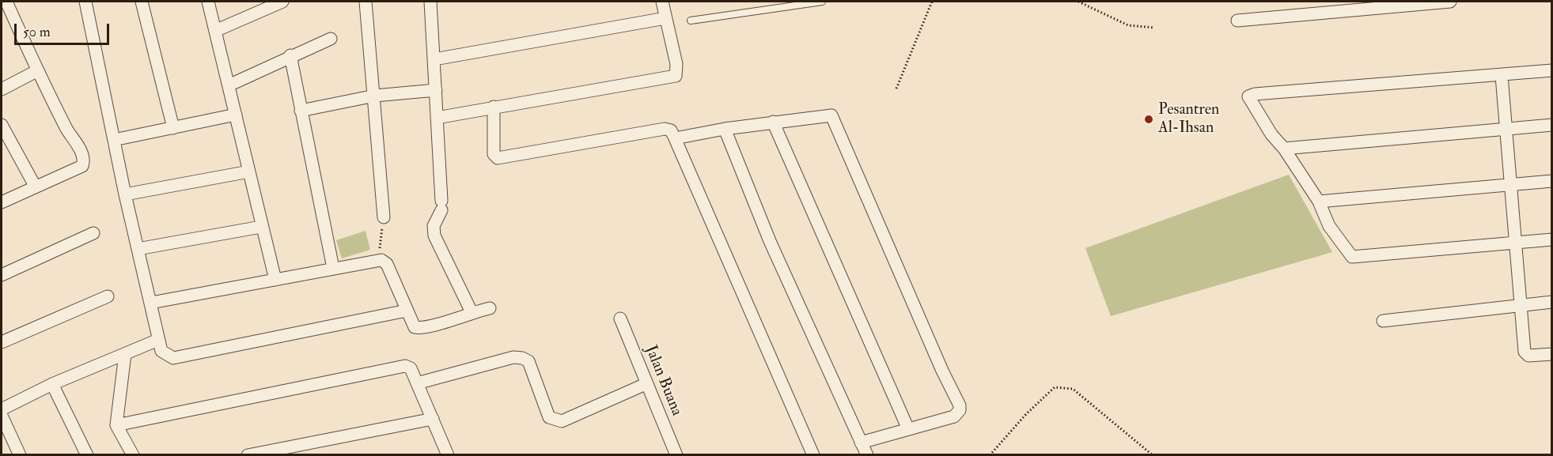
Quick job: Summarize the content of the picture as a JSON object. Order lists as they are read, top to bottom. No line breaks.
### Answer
{"streets":{"street":["Jalan Buana"]},"places":["Pesantren Al-Ihsan"],"scale_bar":"50 m"}
